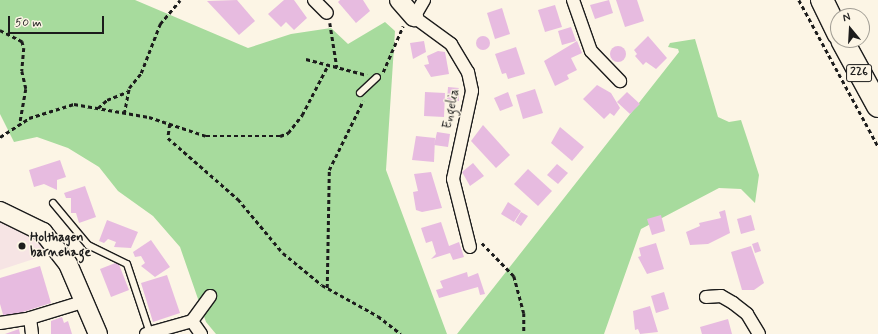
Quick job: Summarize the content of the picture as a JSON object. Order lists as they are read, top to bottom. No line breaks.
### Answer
{"streets":{"highway":["226"],"street":["Engelia"]},"places":["Holthagen barnehage"],"scale_bar":"50 m","north":"top"}
